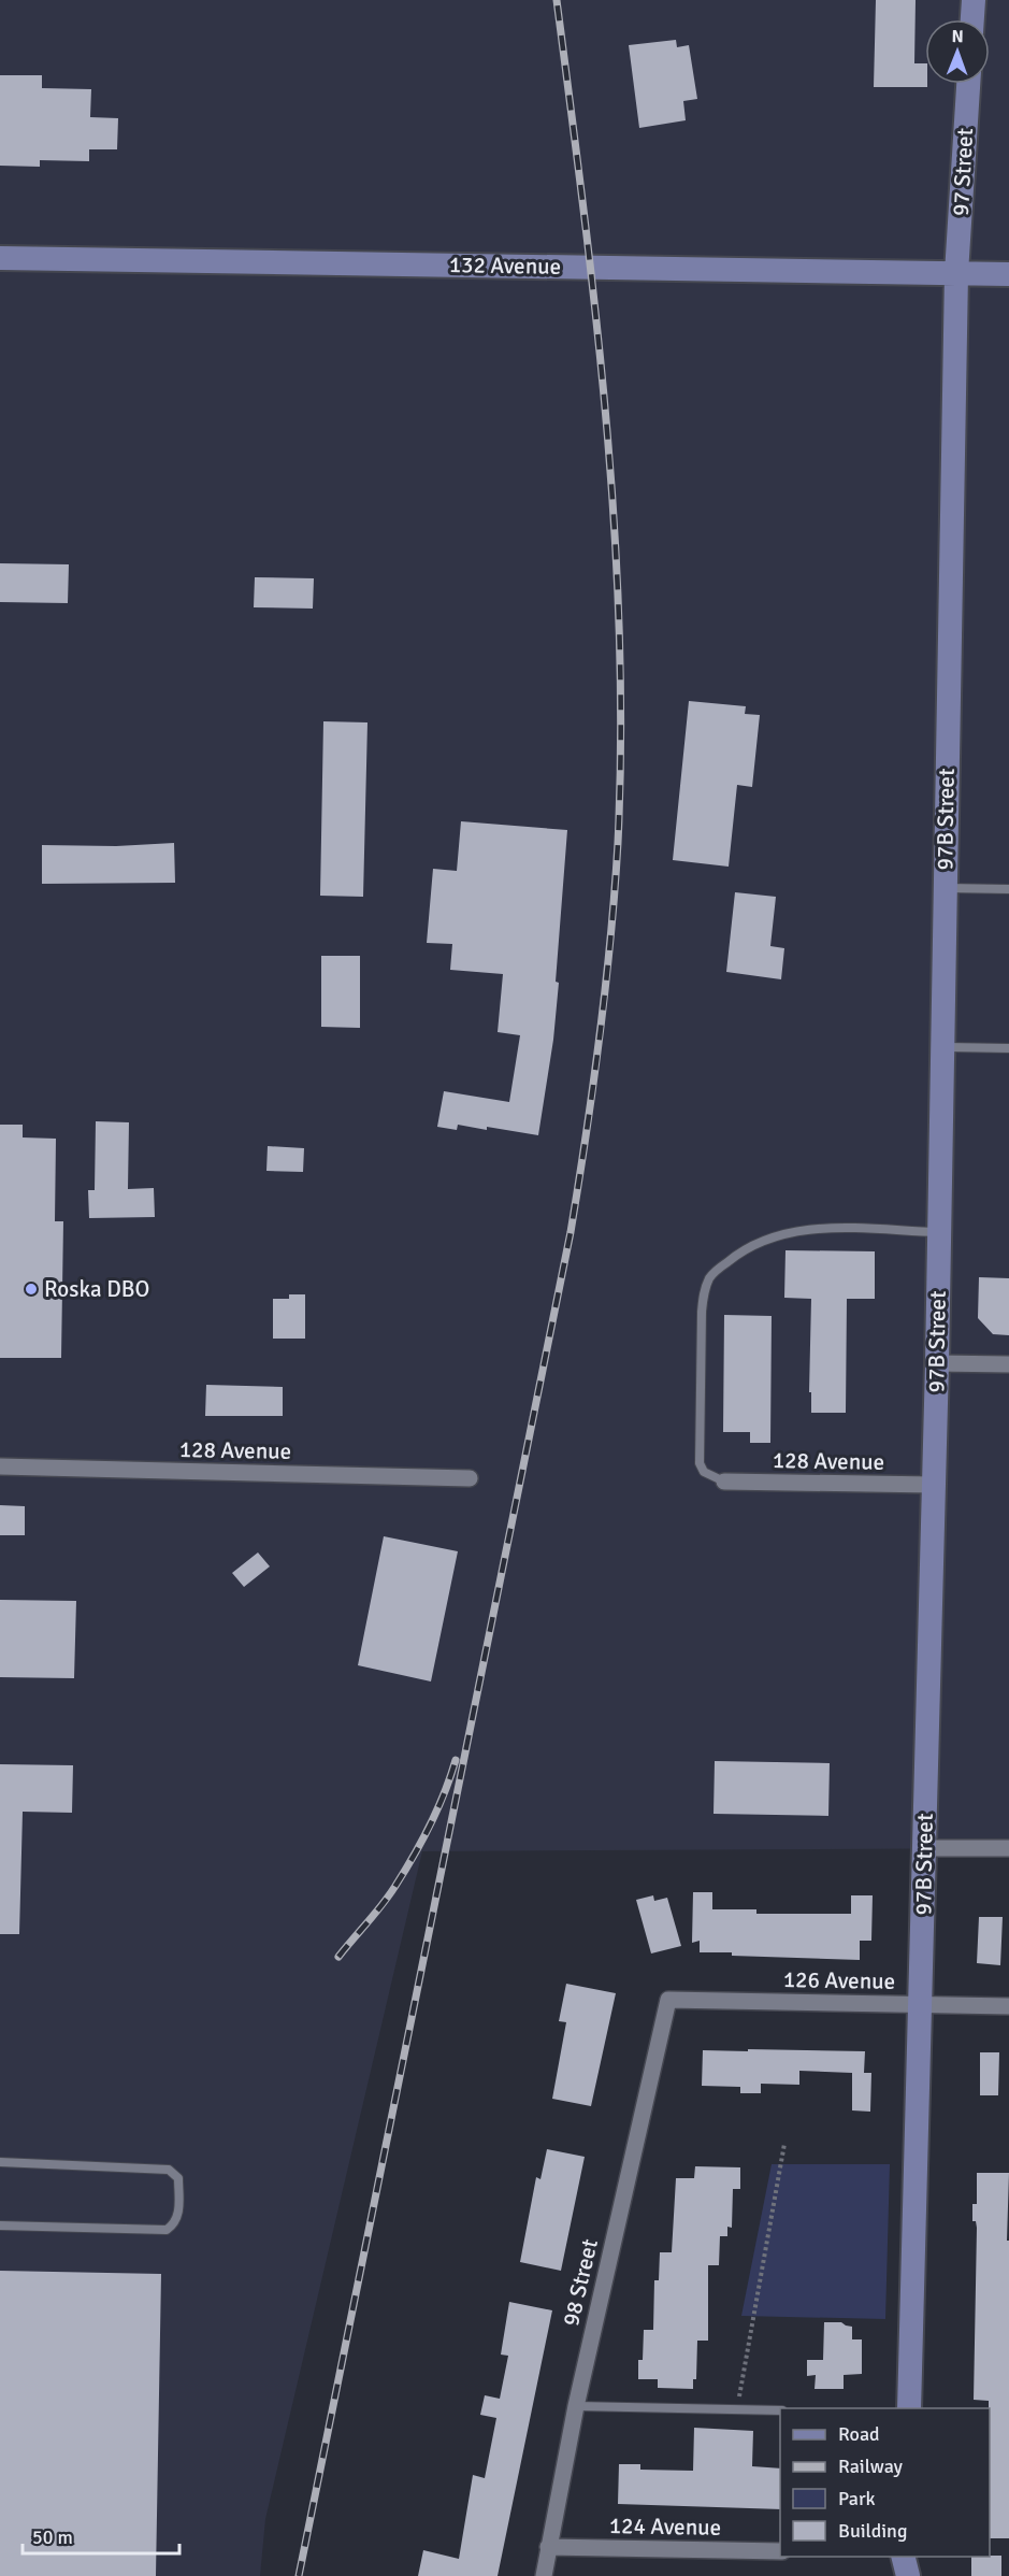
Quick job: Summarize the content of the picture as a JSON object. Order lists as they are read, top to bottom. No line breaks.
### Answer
{"streets":{"street":["97 Street","132 Avenue","97B Street","128 Avenue","126 Avenue","98 Street","124 Avenue"]},"crossings":[["97 Street","132 Avenue"],["97 Street","97B Street"],["132 Avenue","97B Street"],["97B Street","128 Avenue"],["97B Street","126 Avenue"],["126 Avenue","98 Street"],["98 Street","124 Avenue"]],"places":["Roska DBO"],"legend":["Road","Railway","Park","Building"],"scale_bar":"50 m","north":"top"}
